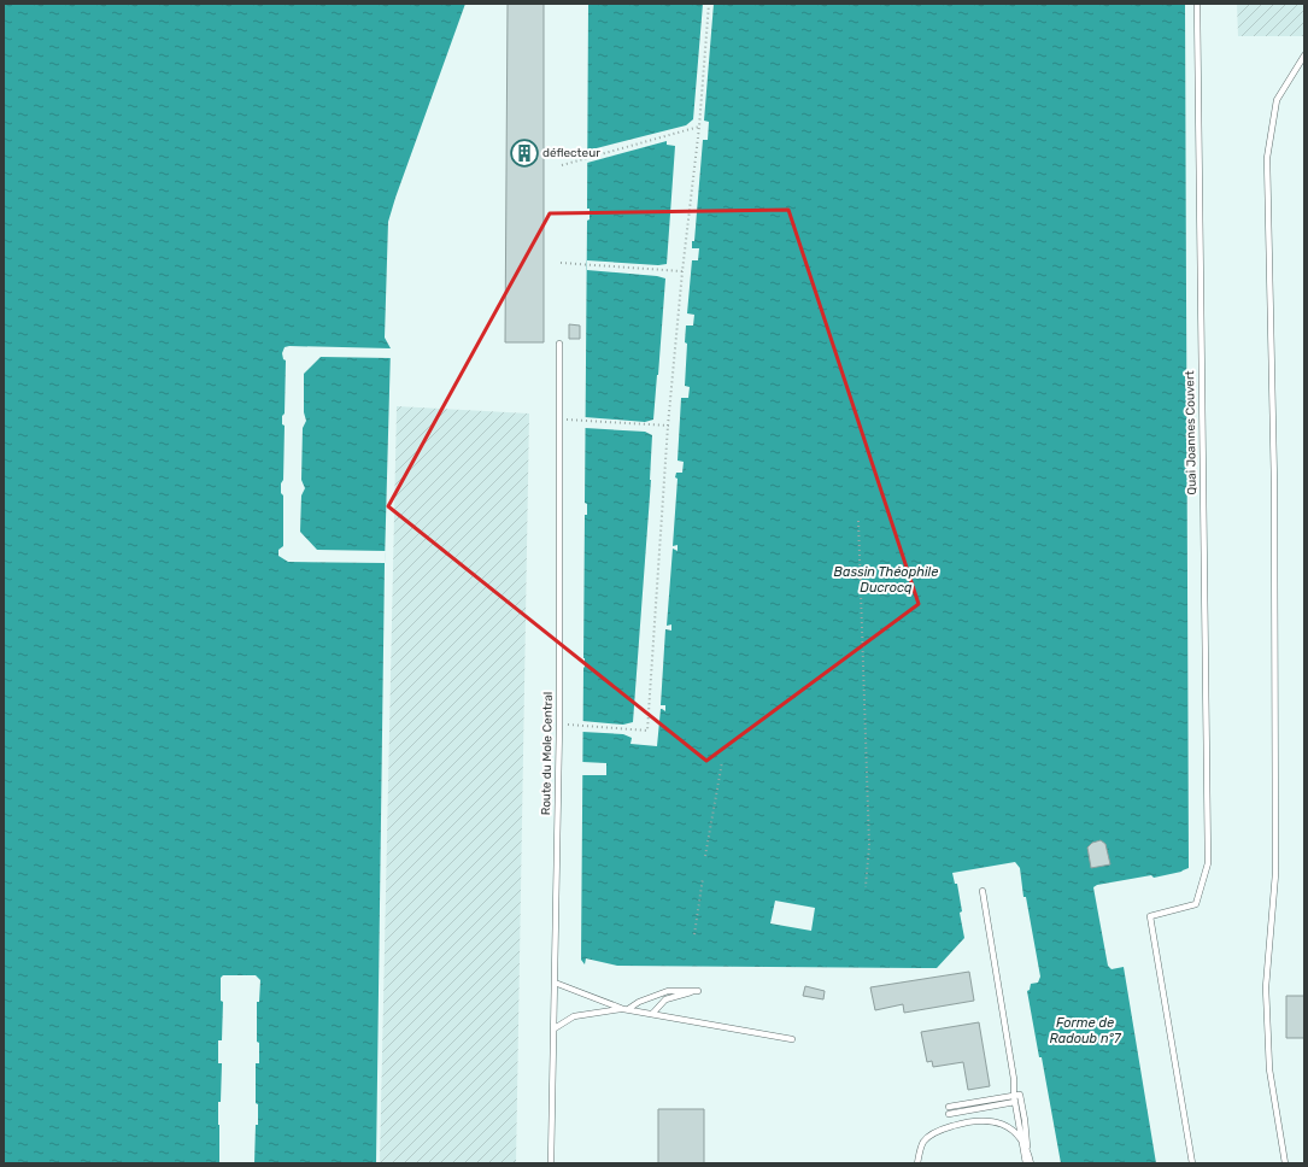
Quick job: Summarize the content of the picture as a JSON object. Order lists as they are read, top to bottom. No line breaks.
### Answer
{"streets":{"lane":["Quai Joannes Couvert","Route du Mole Central"]},"water":["Bassin Théophile Ducrocq","Forme de Radoub n°7"],"places":{"building":["déflecteur"]}}
